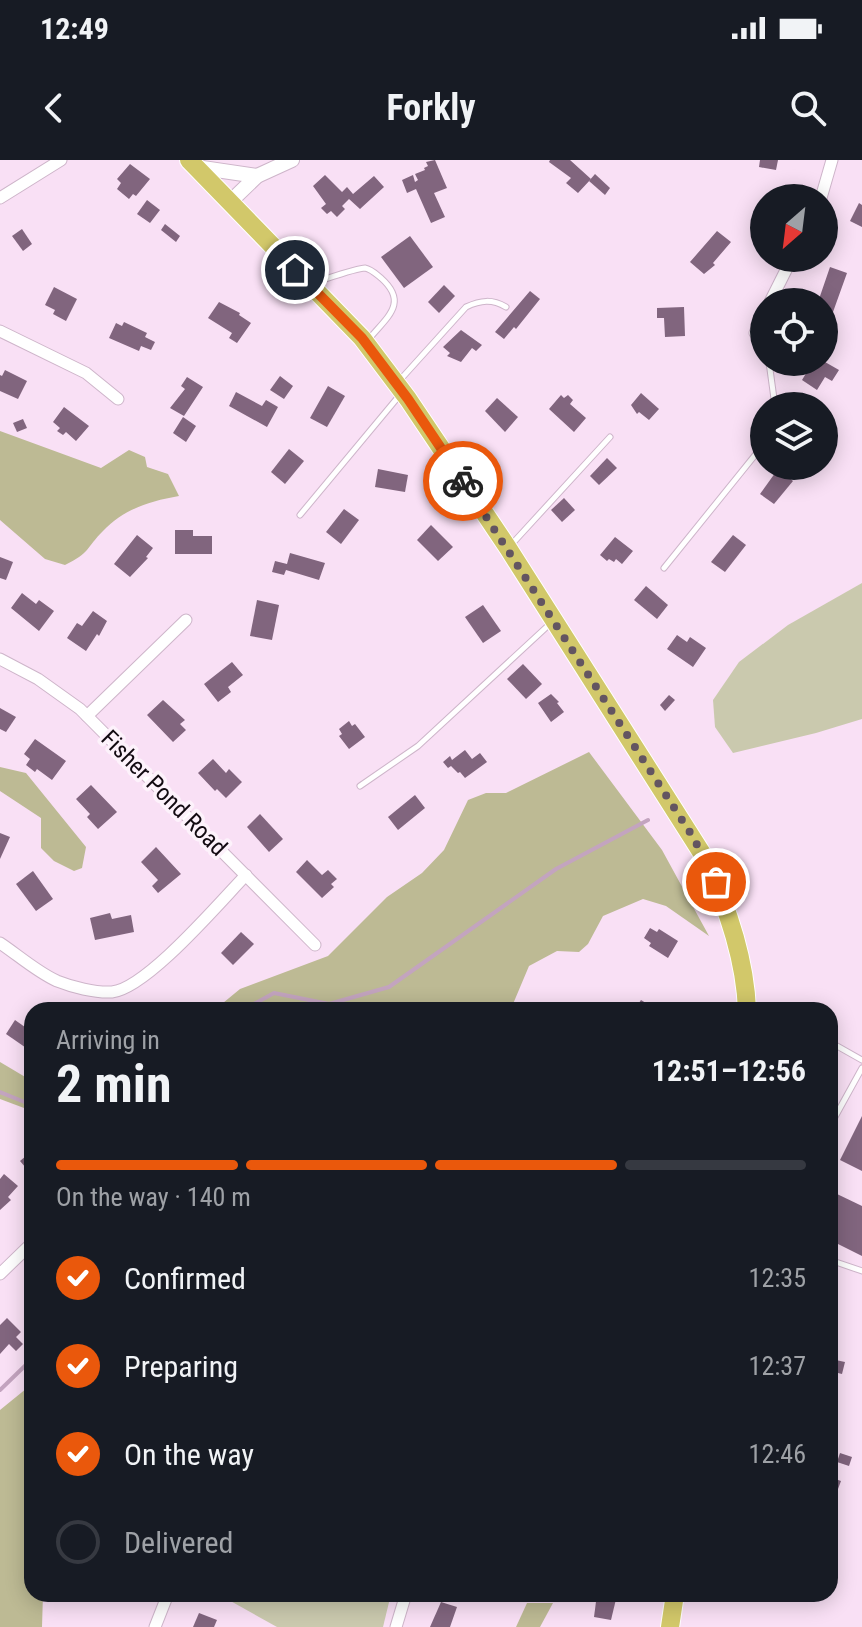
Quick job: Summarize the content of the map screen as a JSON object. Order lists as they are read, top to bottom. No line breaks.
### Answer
{"streets":{"street":["Fisher Pond Road"]},"north":"bottom left","page":{"status":"12:49","header":"Forkly","heading":["2 min","Arriving in","12:51–12:56"],"bar":"On the way · 140 m","list":[["Confirmed","12:35"],["Preparing","12:37"],["On the way","12:46"],"Delivered"]}}
